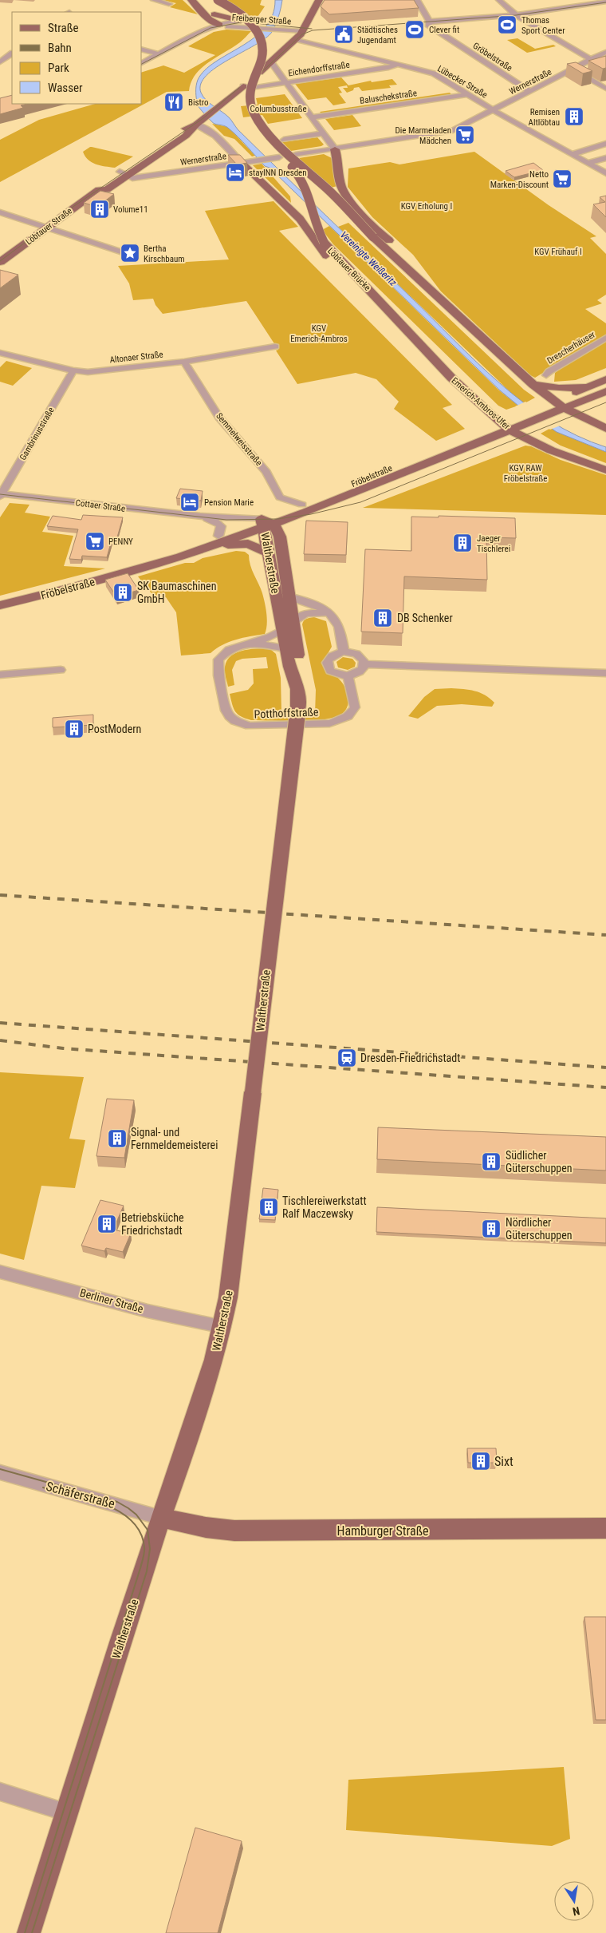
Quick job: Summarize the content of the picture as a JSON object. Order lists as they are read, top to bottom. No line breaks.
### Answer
{"streets":{"main road":["Löbtauer Straße","Löbtauer Brücke","Emerich-Ambros-Ufer","Fröbelstraße","Waltherstraße","Hamburger Straße"],"street":["Freiberger Straße","Gröbelstraße","Eichendorffstraße","Lübecker Straße","Wernerstraße","Baluschekstraße","Drescherhäuser","Altonaer Straße","Gambrinusstraße","Semmelweisstraße","Cottaer Straße","Potthoffstraße","Berliner Straße","Schäferstraße"]},"crossings":[["Gröbelstraße","Wernerstraße"],["Eichendorffstraße","Lübecker Straße"],["Eichendorffstraße","Löbtauer Straße"],["Lübecker Straße","Wernerstraße"],["Lübecker Straße","Baluschekstraße"],["Wernerstraße","Löbtauer Straße"],["Löbtauer Brücke","Emerich-Ambros-Ufer"],["Altonaer Straße","Gambrinusstraße"],["Altonaer Straße","Semmelweisstraße"],["Emerich-Ambros-Ufer","Fröbelstraße"],["Gambrinusstraße","Cottaer Straße"],["Semmelweisstraße","Fröbelstraße"],["Fröbelstraße","Cottaer Straße"],["Fröbelstraße","Waltherstraße"],["Cottaer Straße","Waltherstraße"],["Waltherstraße","Potthoffstraße"],["Waltherstraße","Berliner Straße"],["Waltherstraße","Schäferstraße"],["Waltherstraße","Hamburger Straße"],["Schäferstraße","Hamburger Straße"]],"water":["Vereinigte Weißeritz"],"parks":["Columbusstraße","KGV Erholung I","KGV Frühauf I","KGV Emerich-Ambros","KGV RAW Fröbelstraße"],"places":{"sports":["Thomas Sport Center","Clever fit"],"public building":["Städtisches Jugendamt"],"restaurant":["Bistro"],"building":["Remisen Altlöbtau","Volume11","Jaeger Tischlerei","SK Baumaschinen GmbH","DB Schenker","PostModern","Signal- und Fernmeldemeisterei","Südlicher Güterschuppen","Tischlereiwerkstatt Ralf Maczewsky","Betriebsküche Friedrichstadt","Nördlicher Güterschuppen","Sixt"],"supermarket":["Die Marmeladen Mädchen","Netto Marken-Discount","PENNY"],"hotel":["stayINN Dresden","Pension Marie"],"place":["Bertha Kirschbaum"],"station":["Dresden-Friedrichstadt"]},"legend":["Straße","Bahn","Park","Wasser"],"north":"bottom"}
